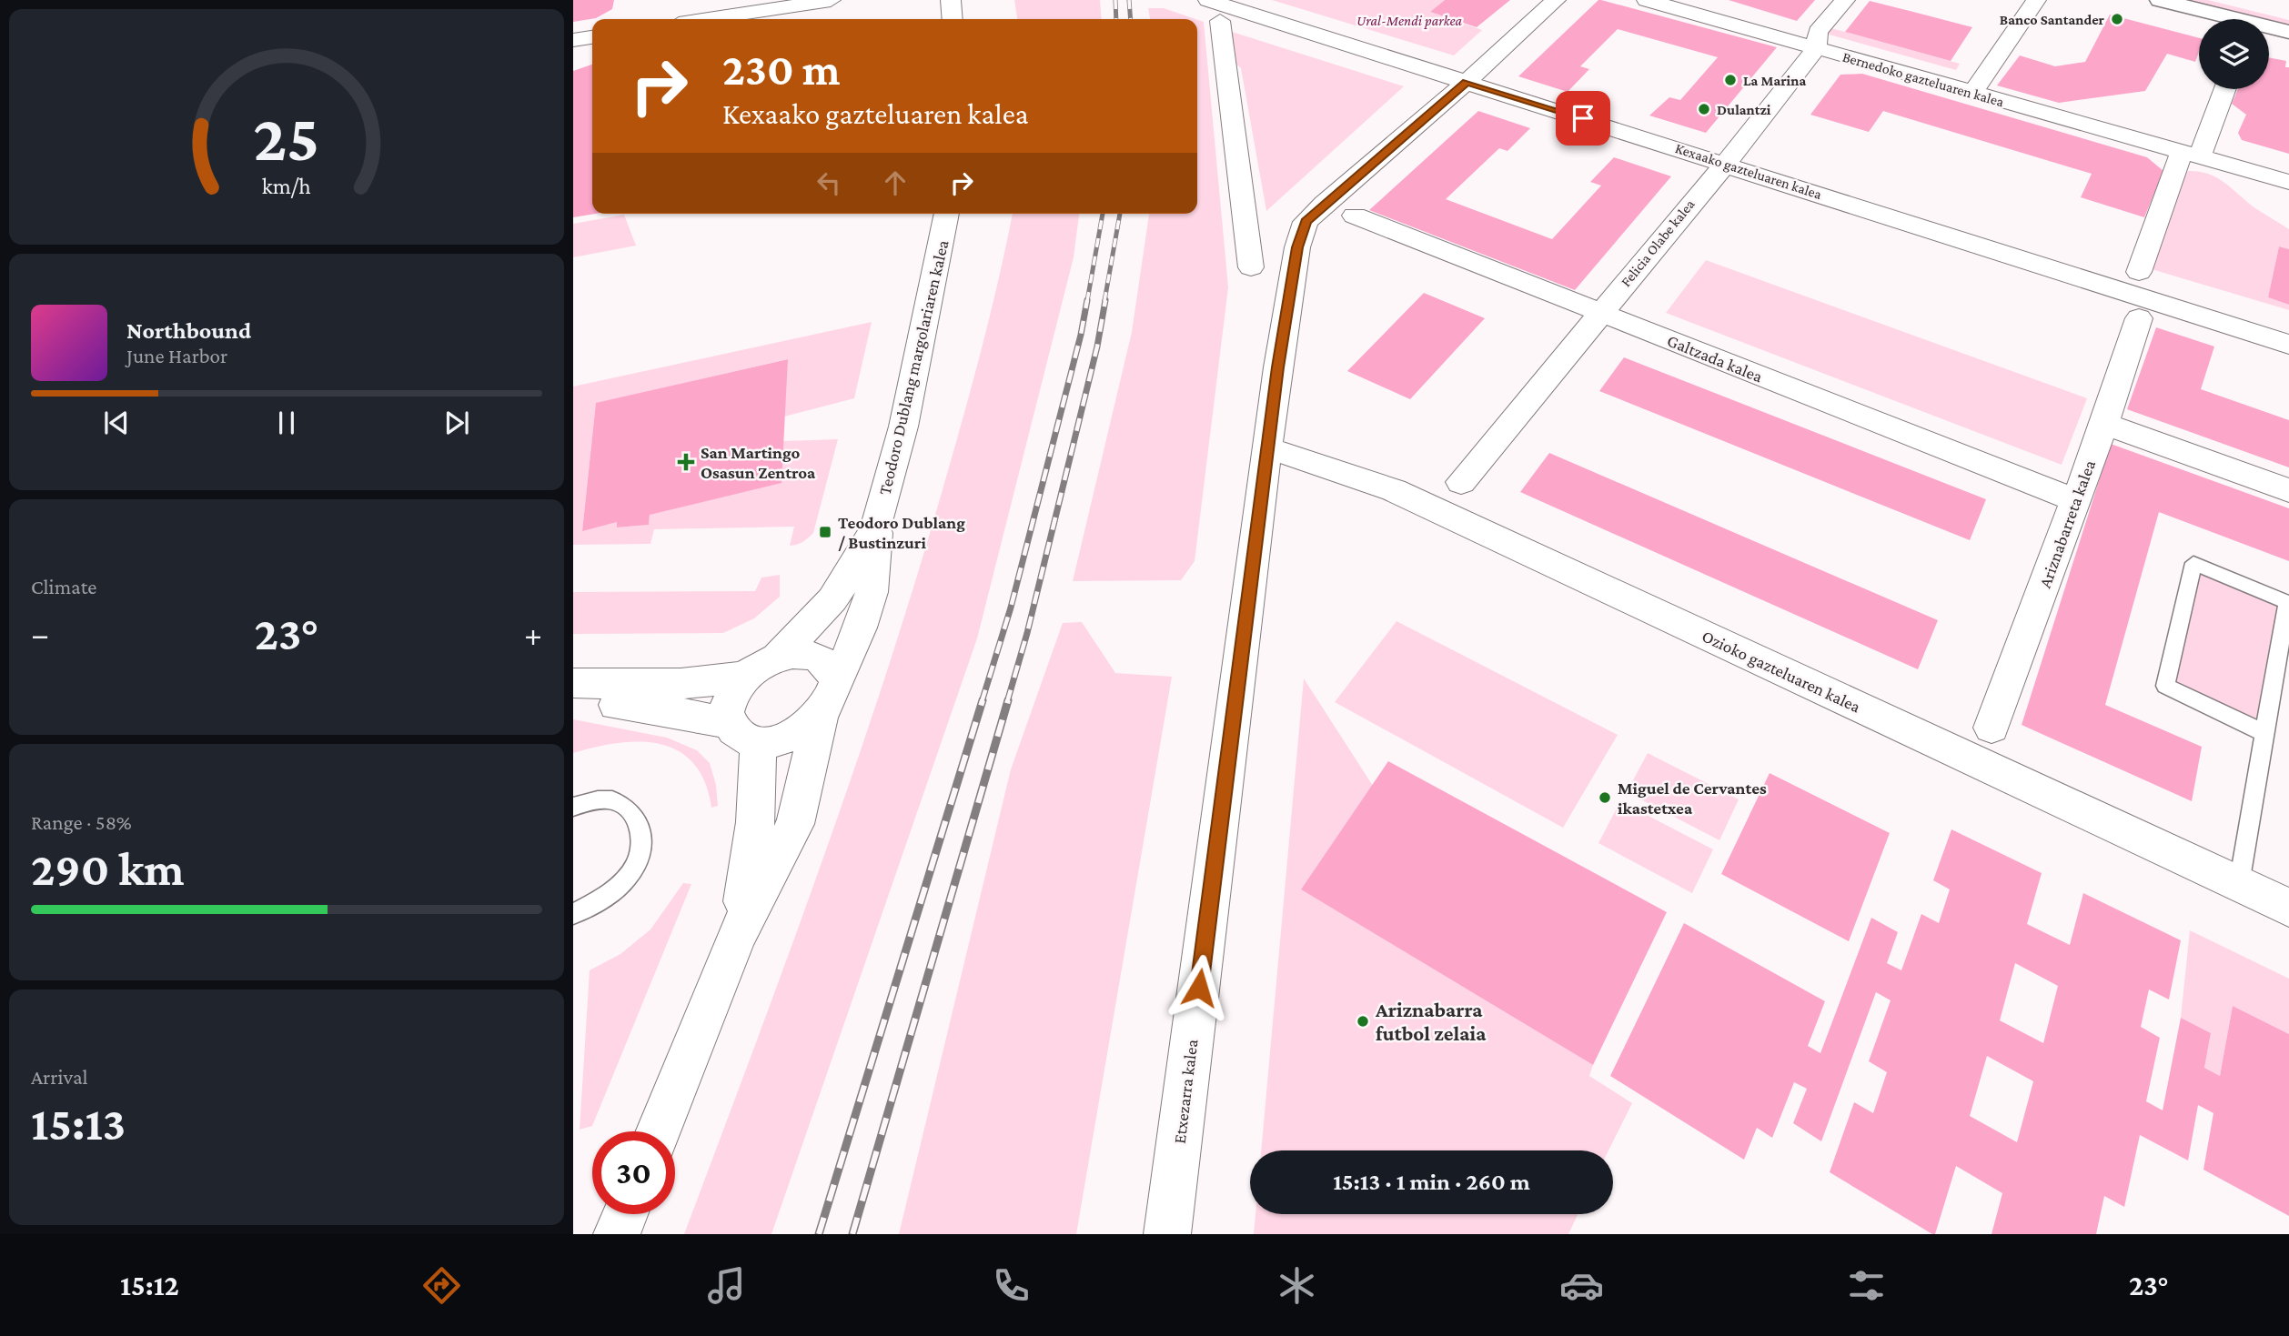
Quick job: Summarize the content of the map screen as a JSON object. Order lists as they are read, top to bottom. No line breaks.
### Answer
{"streets":{"street":["Bernedoko gazteluaren kalea","Kexaako gazteluaren kalea","Felicia Olabe kalea","Galtzada kalea","Teodoro Dublang margolariaren kalea","Ariznabarreta kalea","Ozioko gazteluaren kalea","Etxezarra kalea"]},"crossings":[["Bernedoko gazteluaren kalea","Felicia Olabe kalea"],["Kexaako gazteluaren kalea","Felicia Olabe kalea"],["Kexaako gazteluaren kalea","Etxezarra kalea"],["Felicia Olabe kalea","Galtzada kalea"],["Galtzada kalea","Ariznabarreta kalea"],["Ozioko gazteluaren kalea","Etxezarra kalea"]],"parks":["Ural-Mendi parkea"],"places":{"other":["Banco Santander","La Marina","Dulantzi","Miguel de Cervantes ikastetxea","Ariznabarra futbol zelaia"],"health":["San Martingo Osasun Zentroa"],"transit":["Teodoro Dublang / Bustinzuri"]},"page":{"turn":["230 m","Kexaako gazteluaren kalea"],"song":["Northbound","June Harbor"],"tile":["Climate",["Range · 58%","290 km"],["Arrival","15:13"]],"heat":["−","23°","+"],"limit":"30","trip":"15:13 · 1 min · 260 m","tabs":["15:12","23°"],"gauge":["25","km/h"]}}
